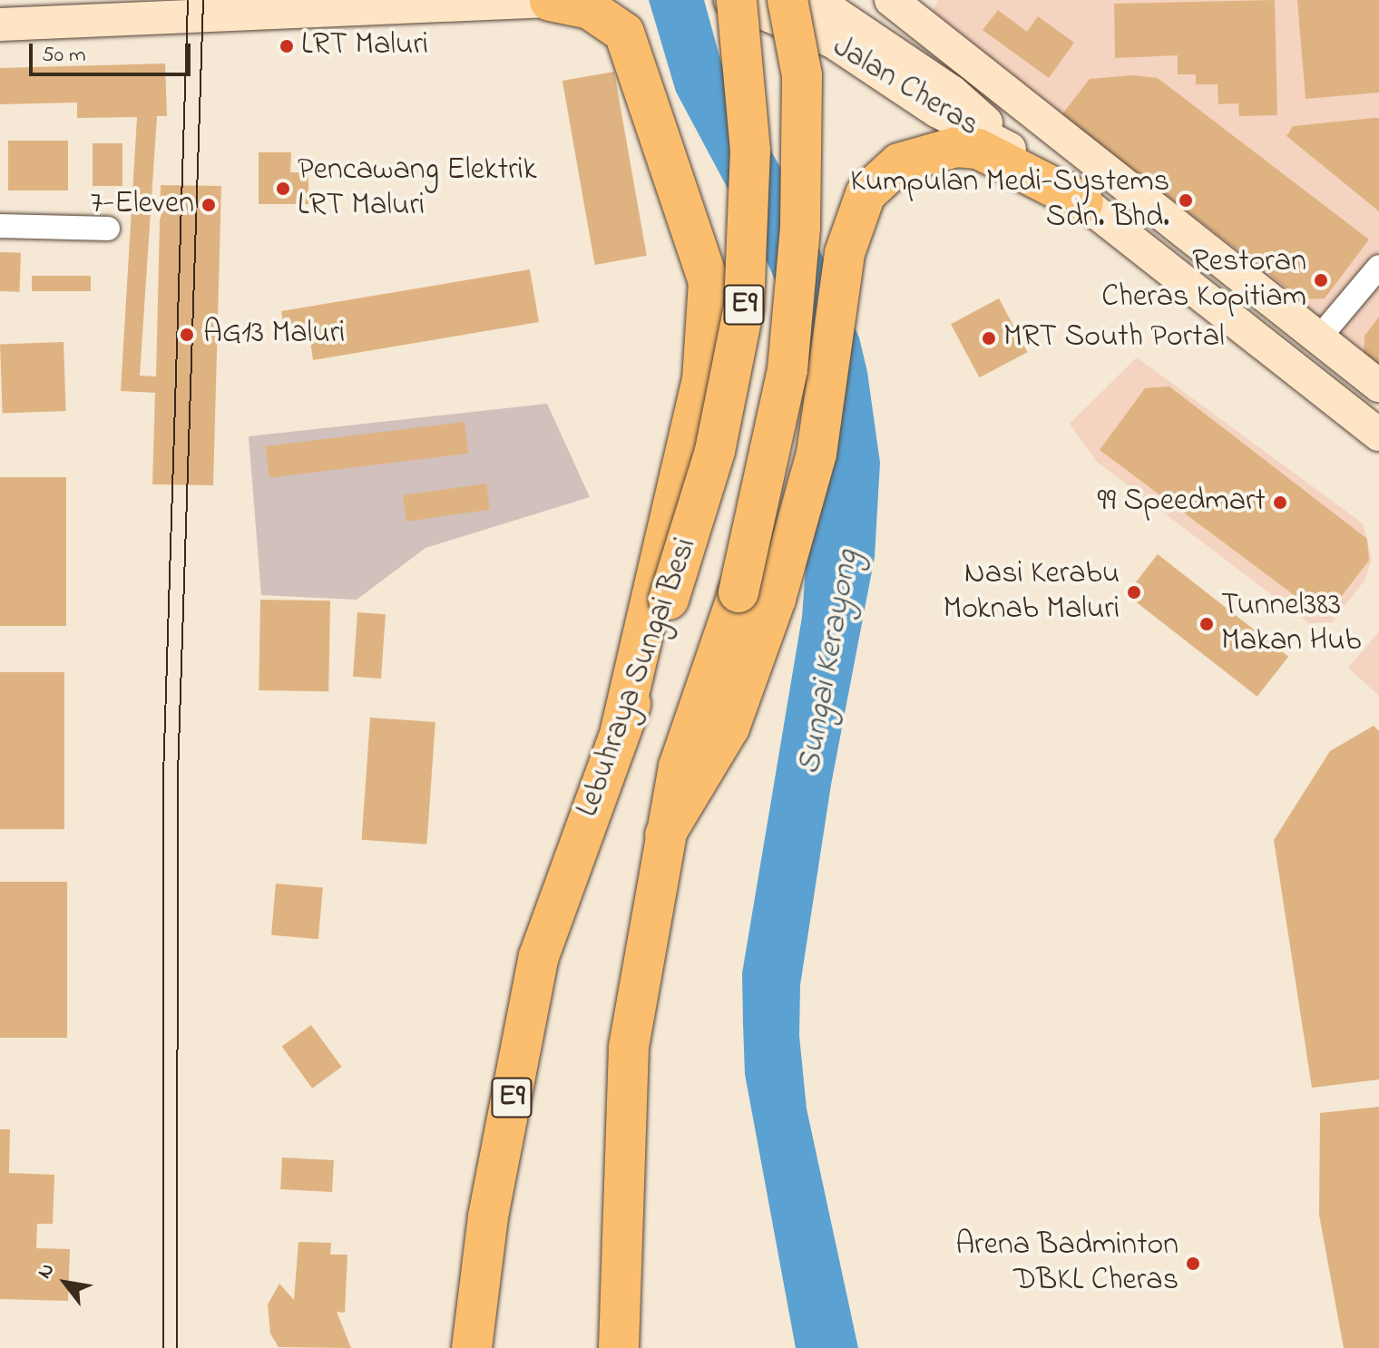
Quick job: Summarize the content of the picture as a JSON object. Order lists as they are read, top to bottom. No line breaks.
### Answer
{"streets":{"highway":["E9","Lebuhraya Sungai Besi"],"main road":["Jalan Cheras"]},"crossings":[["Jalan Cheras","Lebuhraya Sungai Besi"]],"water":["Sungai Kerayong"],"places":["LRT Maluri","Pencawang Elektrik LRT Maluri","Kumpulan Medi-Systems Sdn. Bhd.","7-Eleven","Restoran Cheras Kopitiam","AG13 Maluri","MRT South Portal","99 Speedmart","Nasi Kerabu Moknab Maluri","Tunnel383 Makan Hub","Arena Badminton DBKL Cheras"],"scale_bar":"50 m","north":"top left"}
